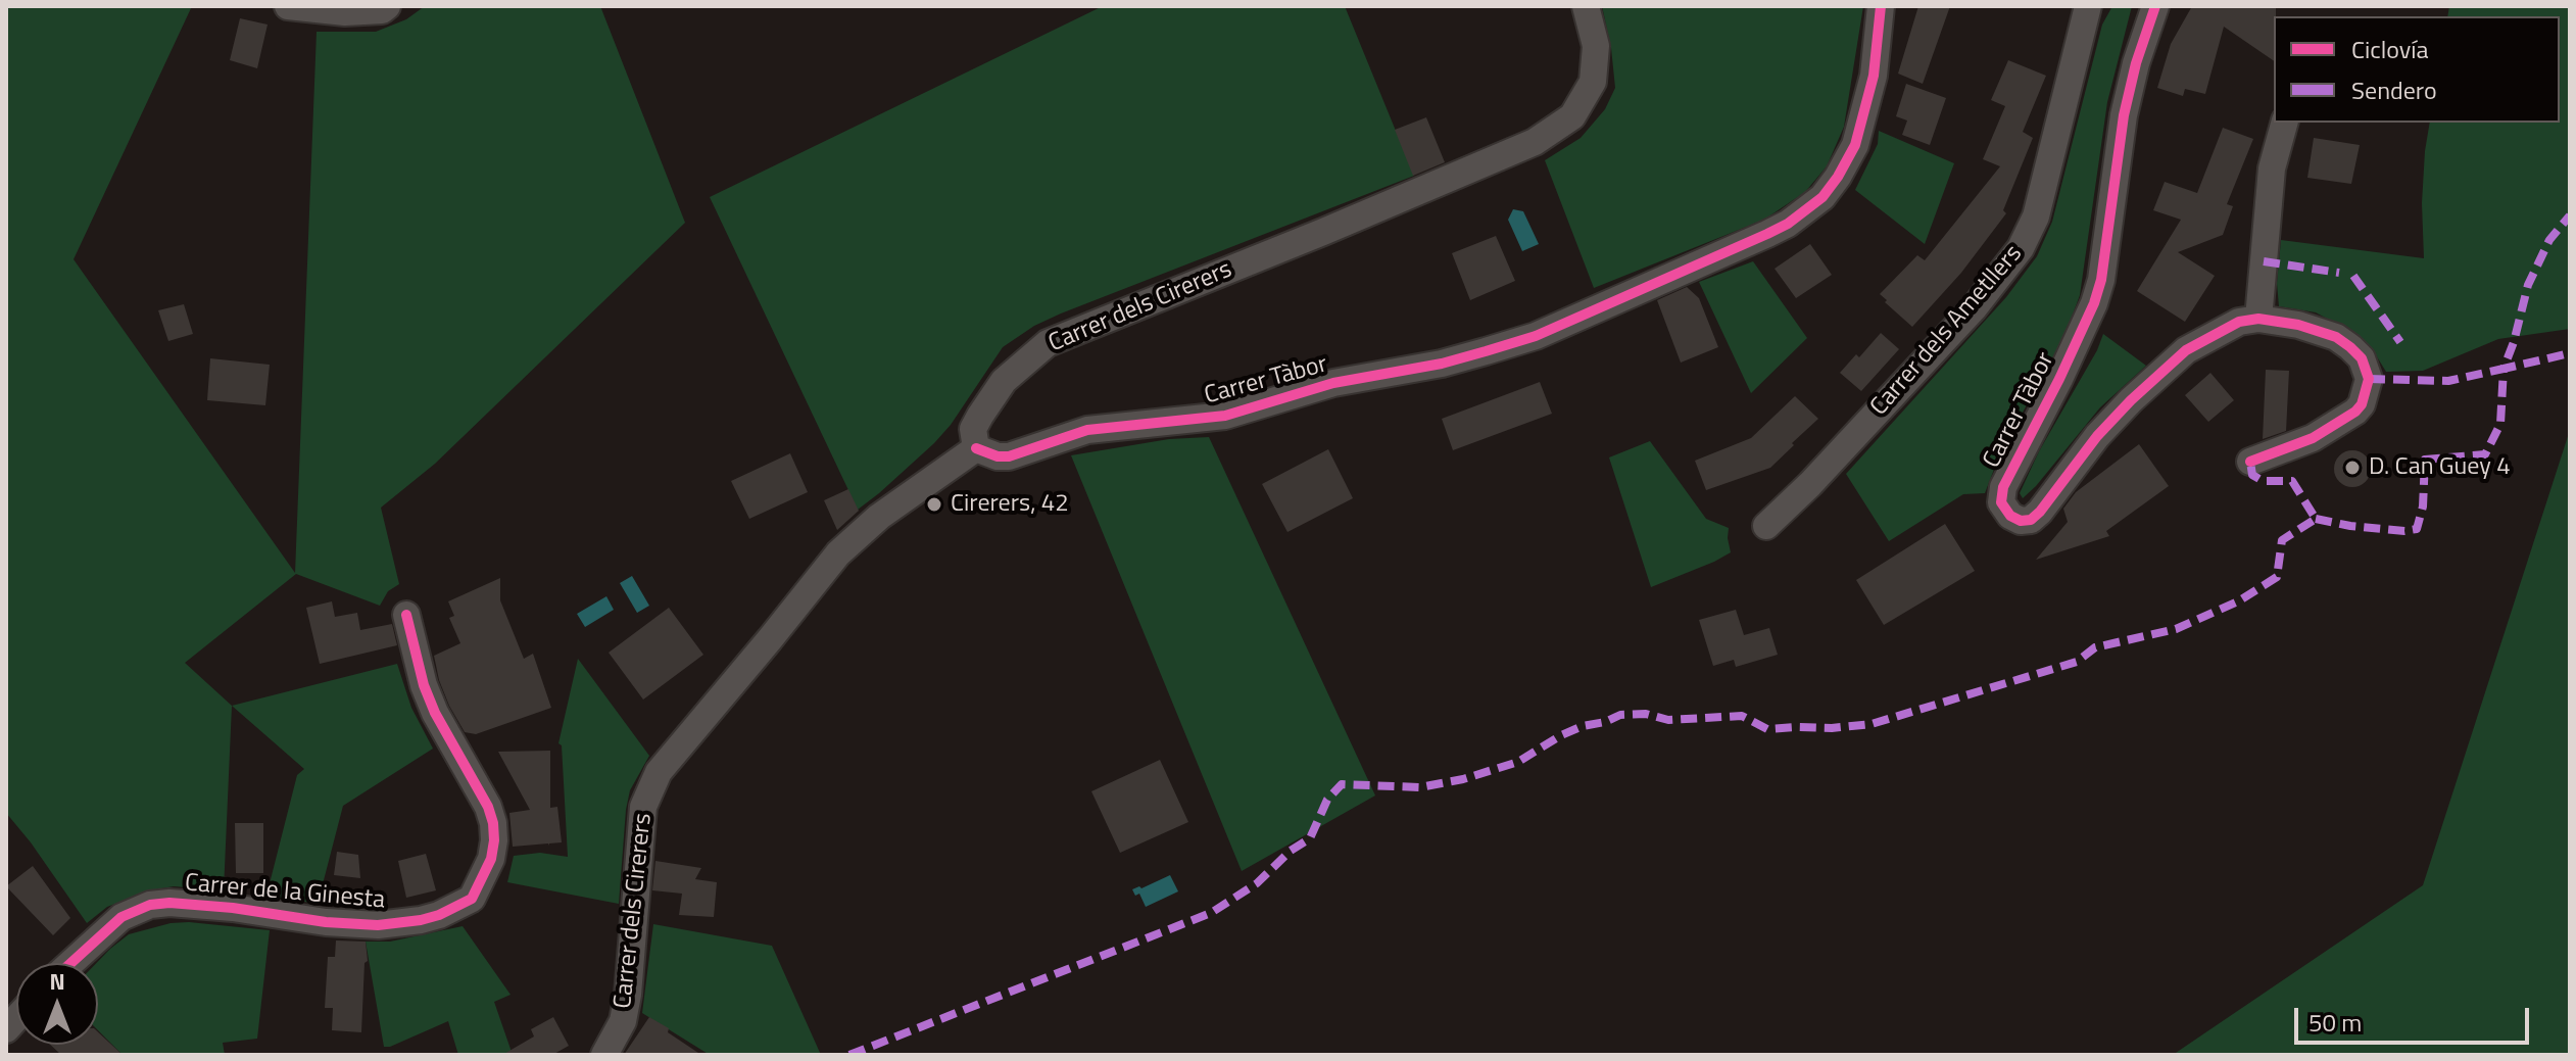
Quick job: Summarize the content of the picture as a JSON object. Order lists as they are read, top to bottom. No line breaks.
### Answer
{"streets":{"street":["Carrer dels Cirerers","Carrer dels Ametllers","Carrer Tàbor","Carrer de la Ginesta"]},"crossings":[["Carrer dels Cirerers","Carrer Tàbor"]],"places":["D. Can Guey 4","Cirerers, 42"],"legend":["Ciclovía","Sendero"],"scale_bar":"50 m","north":"top"}
